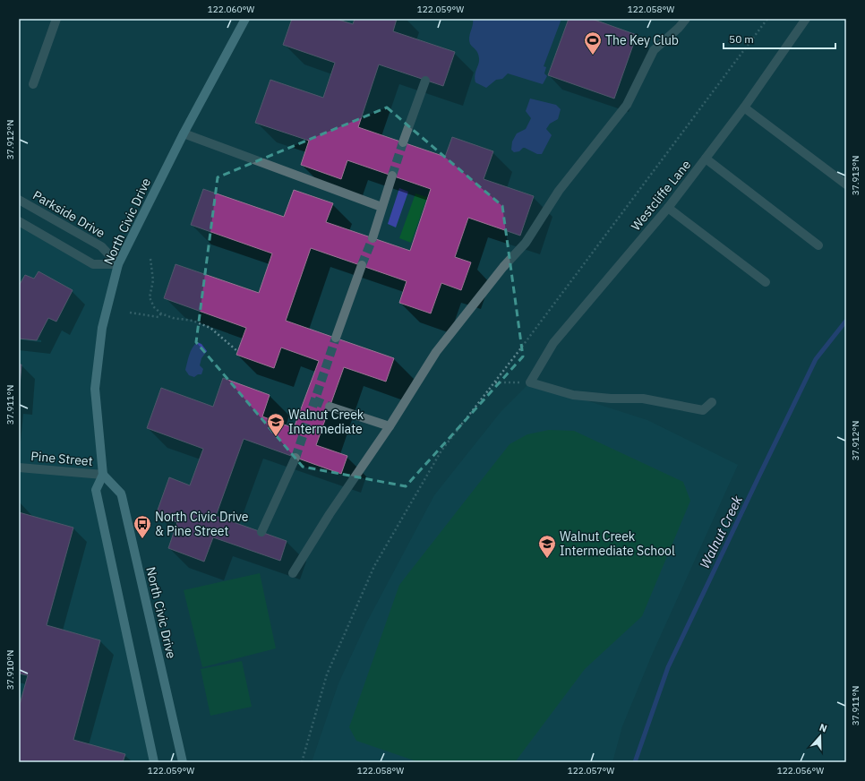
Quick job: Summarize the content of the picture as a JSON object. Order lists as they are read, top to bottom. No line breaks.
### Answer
{"streets":{"main road":["North Civic Drive"],"street":["Westcliffe Lane","Parkside Drive","Pine Street"]},"crossings":[["Parkside Drive","North Civic Drive"],["North Civic Drive","Pine Street"]],"water":["Walnut Creek"],"places":{"sports":["The Key Club"],"school or university":["Walnut Creek Intermediate","Walnut Creek Intermediate School"],"bus stop":["North Civic Drive & Pine Street"]},"scale_bar":"50 m","north":"top","coordinates":["122.060°W","122.059°W","122.058°W","37.912°N","37.913°N","37.911°N","37.910°N","122.057°W","122.056°W"]}
